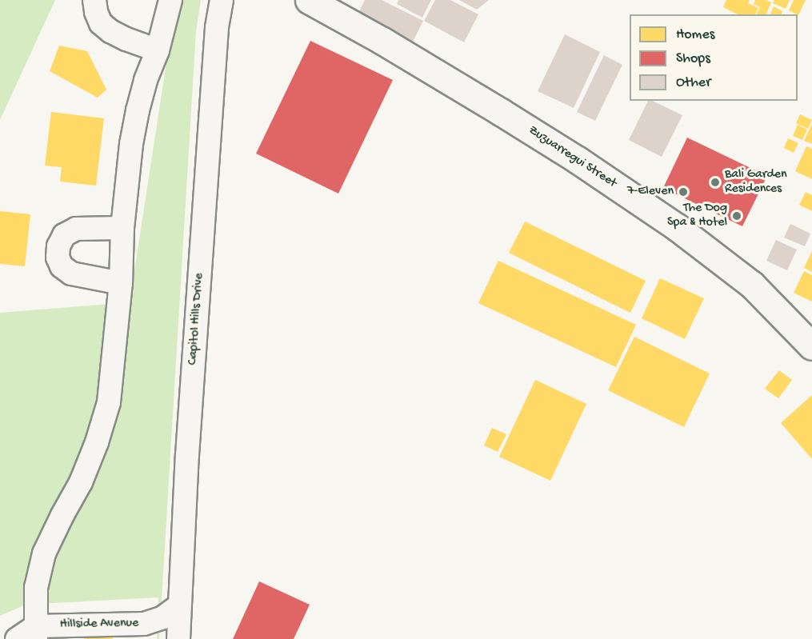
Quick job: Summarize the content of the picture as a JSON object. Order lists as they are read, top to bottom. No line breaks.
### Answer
{"streets":{"street":["Zuzuarregui Street","Capitol Hills Drive","Hillside Avenue"]},"crossings":[["Capitol Hills Drive","Hillside Avenue"]],"places":["Bali Garden Residences","7-Eleven","The Dog Spa & Hotel"],"legend":["Homes","Shops","Other"]}
